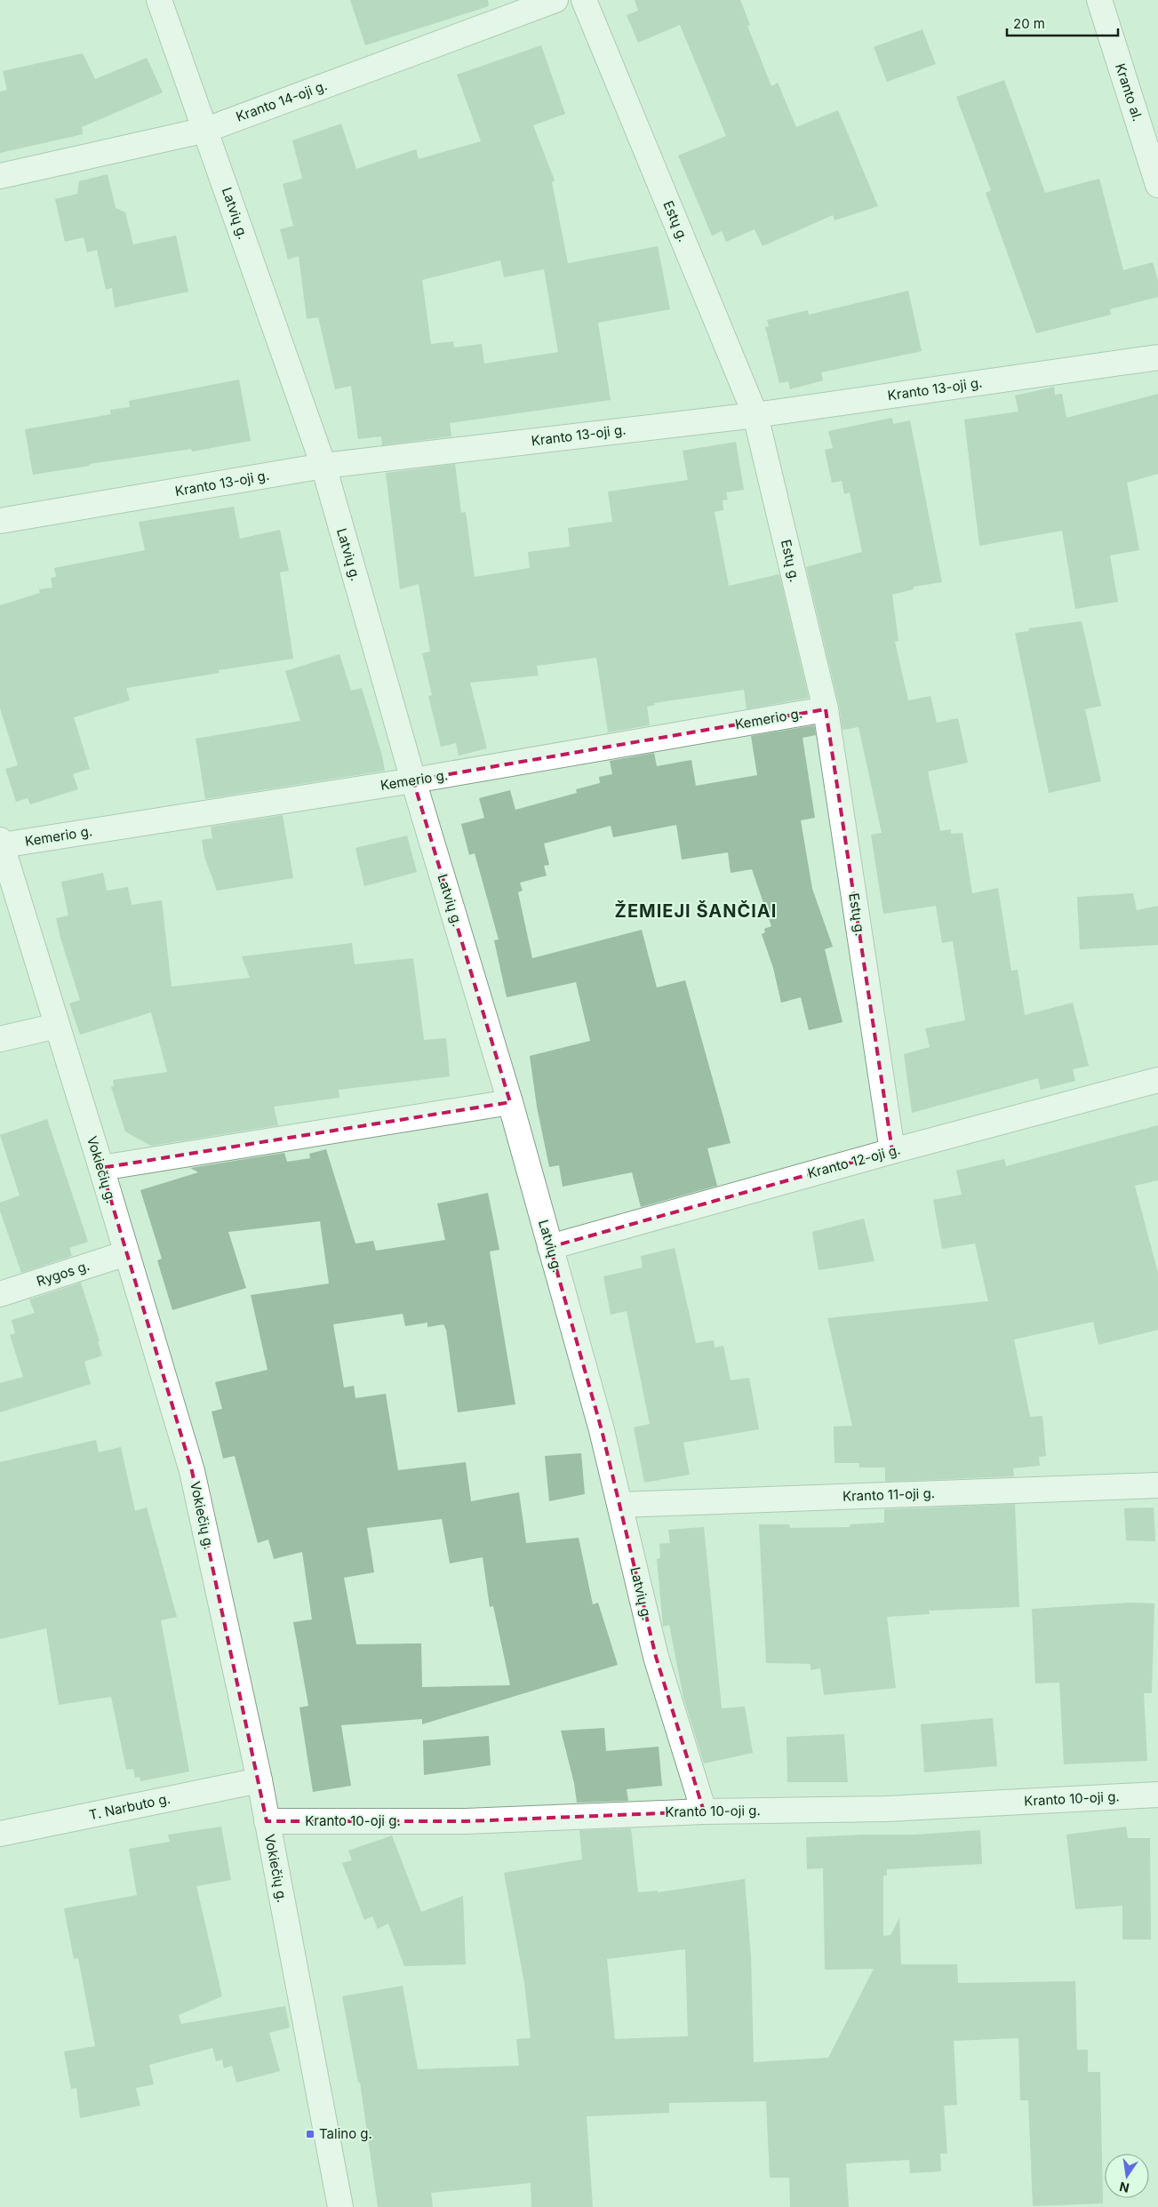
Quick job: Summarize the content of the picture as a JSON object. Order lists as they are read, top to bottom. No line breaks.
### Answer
{"streets":{"street":["Kranto al.","Kranto 14-oji g.","Latvių g.","Estų g.","Kranto 13-oji g.","Kemerio g.","Kranto 12-oji g.","Vokiečių g.","Rygos g.","Kranto 11-oji g.","Kranto 10-oji g.","T. Narbuto g."]},"crossings":[["Kranto 14-oji g.","Latvių g."],["Latvių g.","Kranto 13-oji g."],["Latvių g.","Kemerio g."],["Latvių g.","Kranto 12-oji g."],["Latvių g.","Kranto 11-oji g."],["Latvių g.","Kranto 10-oji g."],["Estų g.","Kranto 13-oji g."],["Estų g.","Kemerio g."],["Estų g.","Kranto 12-oji g."],["Kemerio g.","Vokiečių g."],["Vokiečių g.","Rygos g."],["Vokiečių g.","Kranto 10-oji g."],["Vokiečių g.","T. Narbuto g."]],"districts":["ŽEMIEJI ŠANČIAI"],"places":{"transit":["Talino g."]},"scale_bar":"20 m","north":"bottom"}
